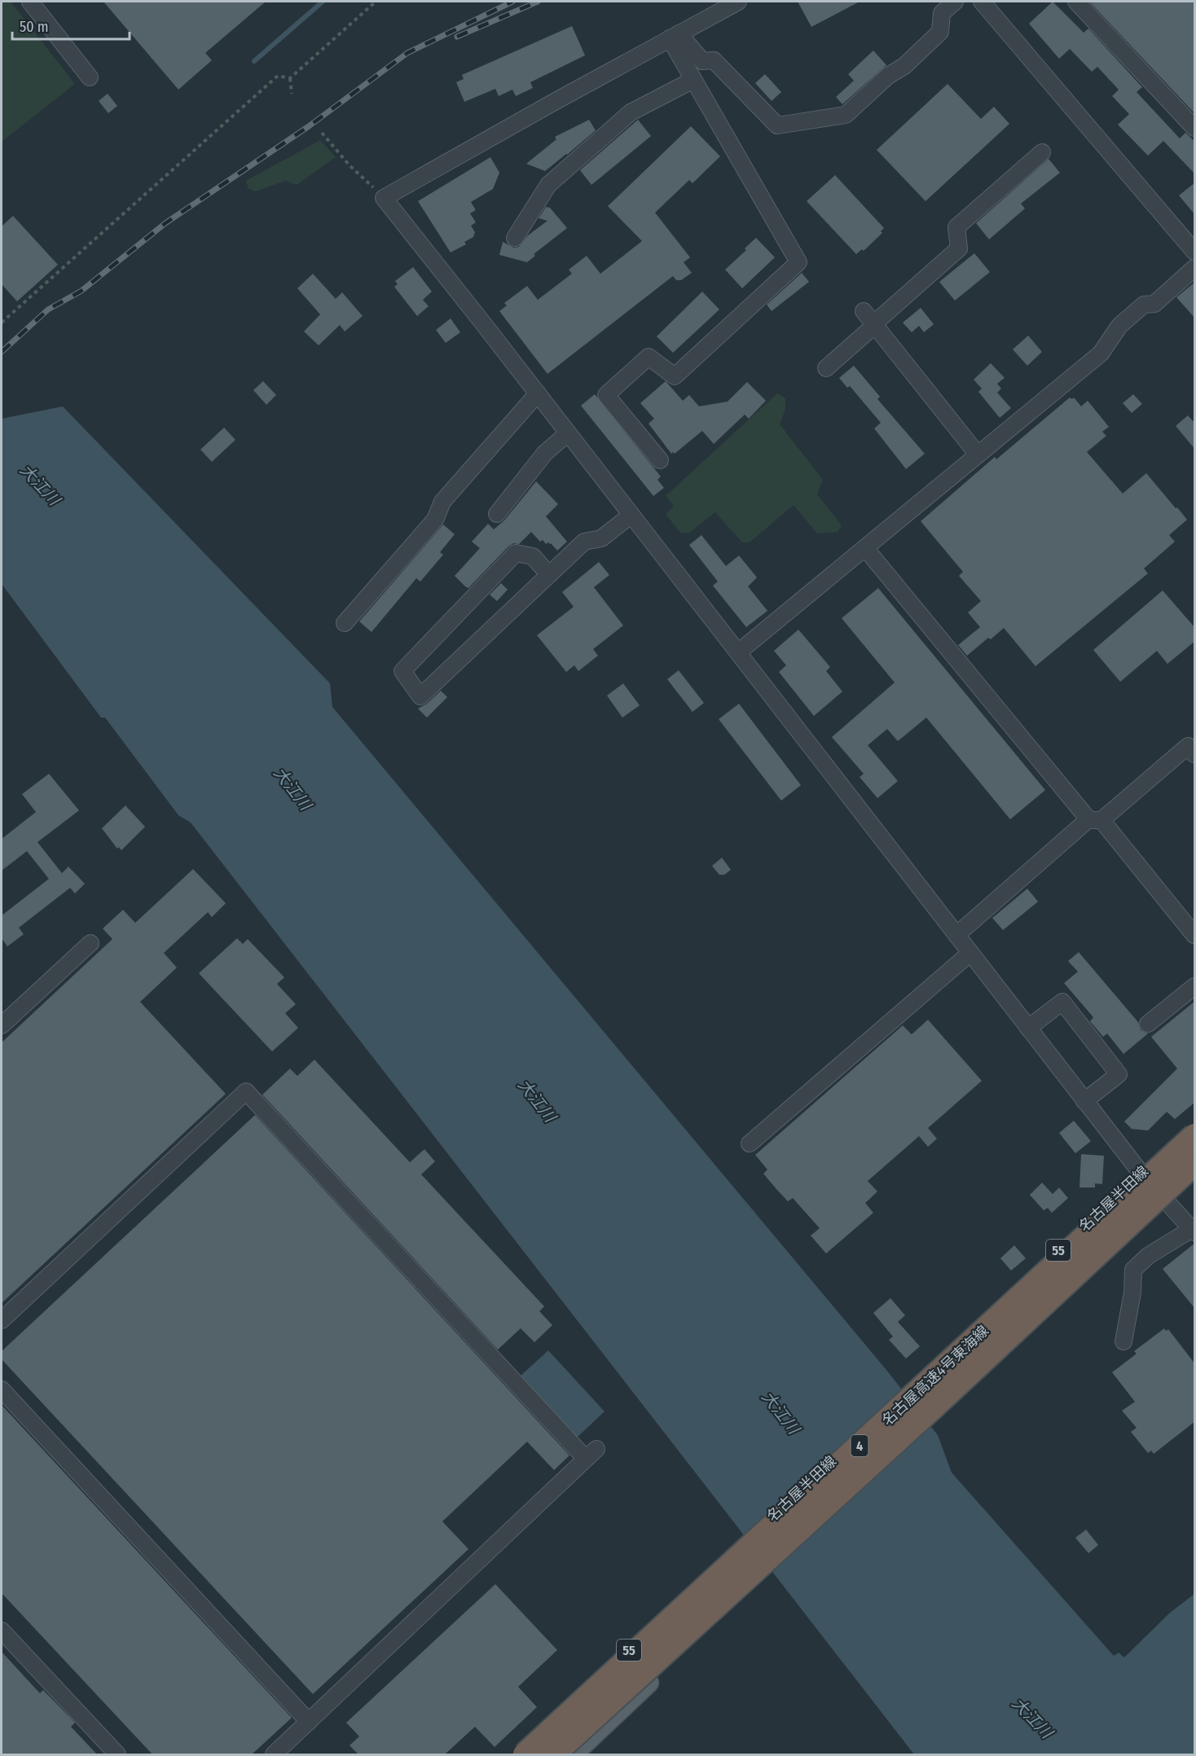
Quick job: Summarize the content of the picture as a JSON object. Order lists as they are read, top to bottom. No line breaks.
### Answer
{"streets":{"highway":["名古屋高速4号東海線","4"],"main road":["名古屋半田線","55"]},"water":["大江川"],"scale_bar":"50 m"}
